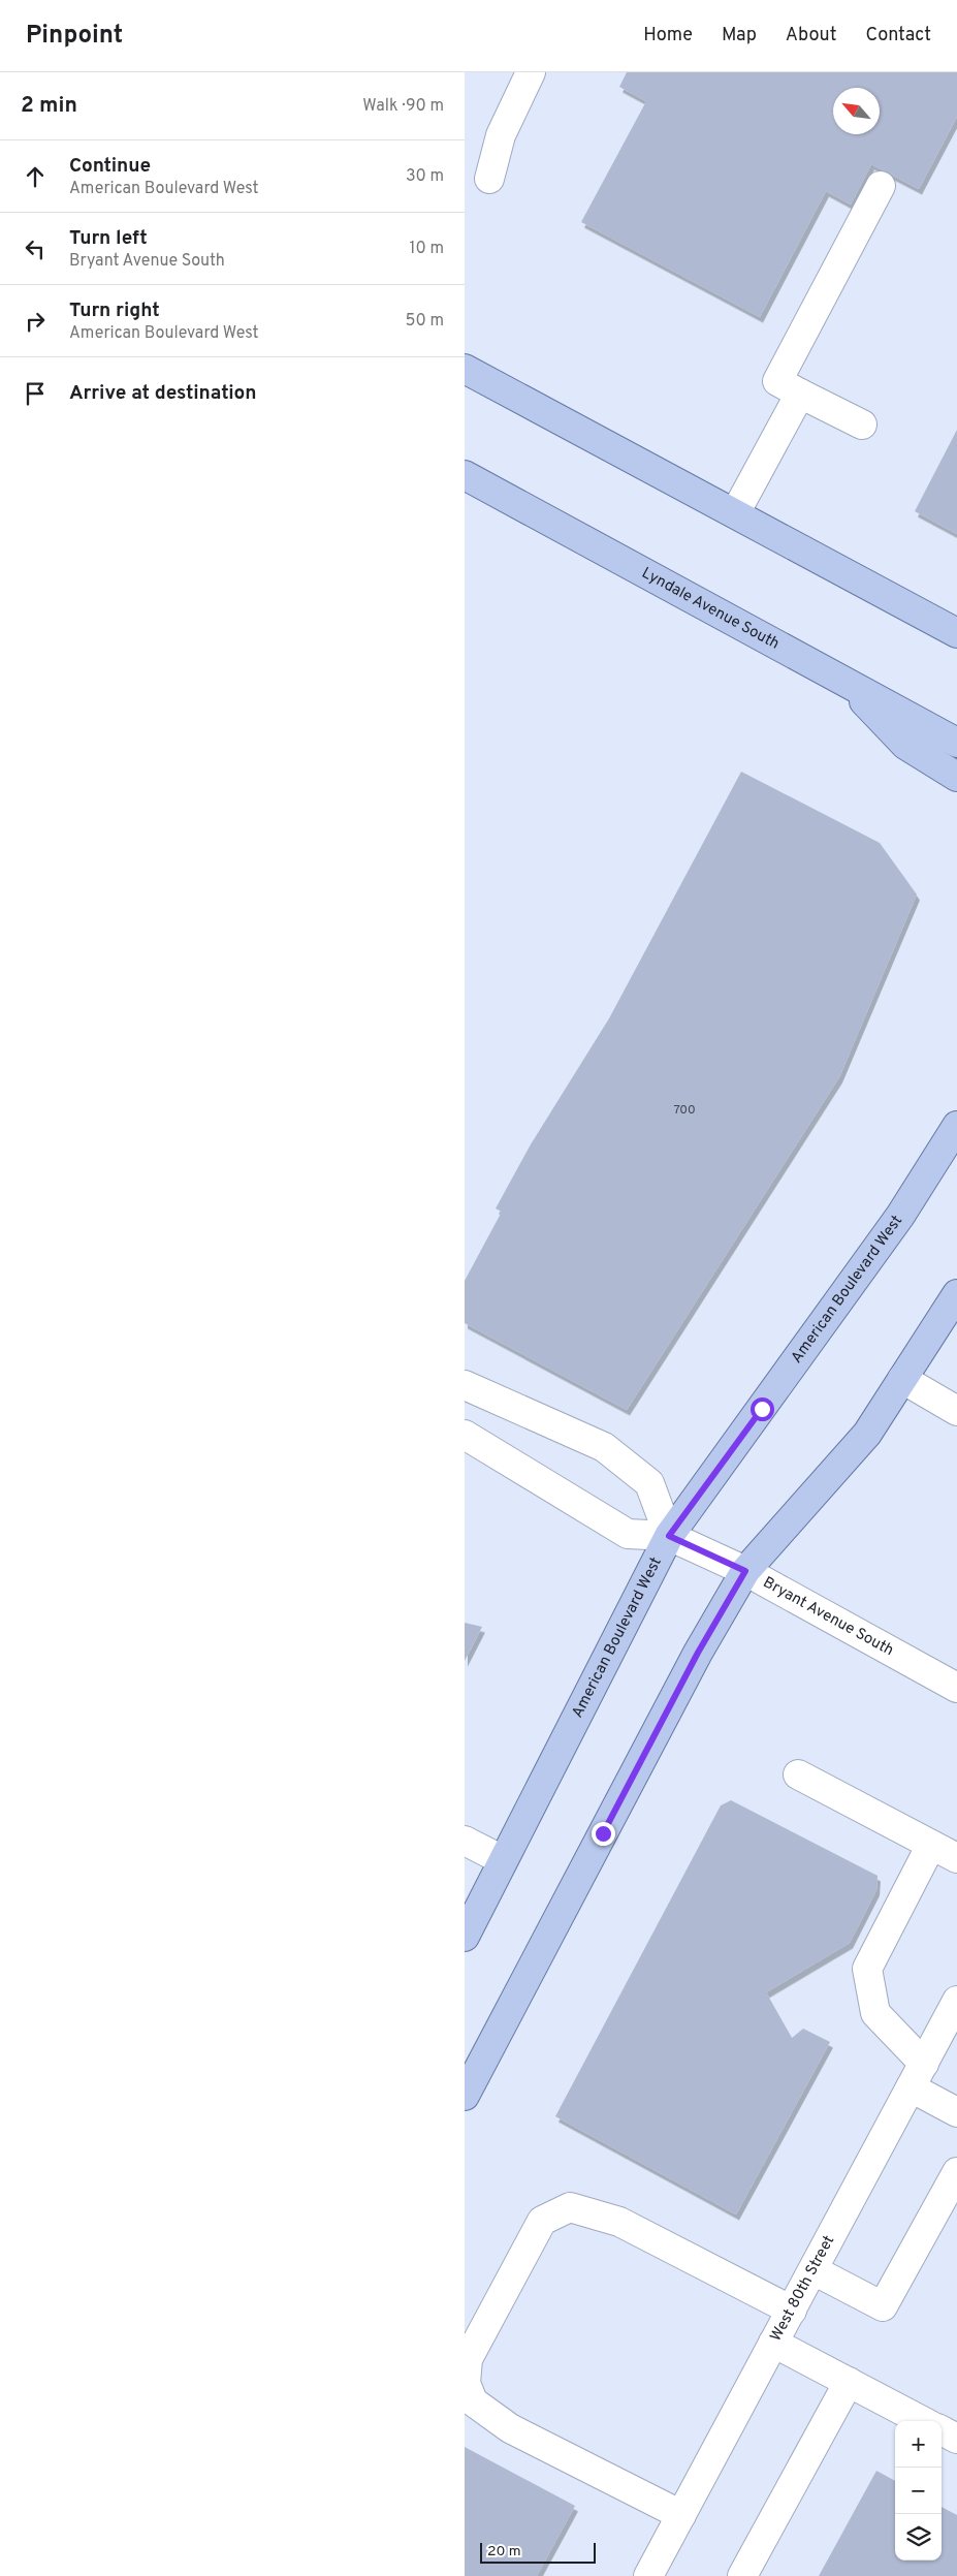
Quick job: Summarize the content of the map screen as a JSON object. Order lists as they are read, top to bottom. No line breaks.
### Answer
{"streets":{"main road":["Lyndale Avenue South","American Boulevard West"],"street":["Bryant Avenue South","West 80th Street"]},"crossings":[["American Boulevard West","Bryant Avenue South"]],"house_numbers":["700"],"scale_bar":"20 m","north":"top left","page":{"header":"Pinpoint","nav":["Home","Map","About","Contact"],"heading":["2 min","Walk · 90 m"],"list":[["Continue","American Boulevard West","30 m"],["Turn left","Bryant Avenue South","10 m"],["Turn right","American Boulevard West","50 m"],"Arrive at destination"],"map_buttons":["+","−"],"scale":"20 m"}}
